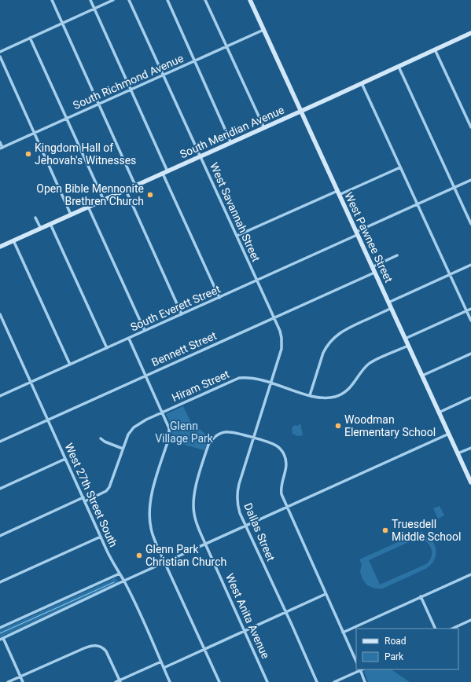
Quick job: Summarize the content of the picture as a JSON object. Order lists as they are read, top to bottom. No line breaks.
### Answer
{"streets":{"main road":["South Meridian Avenue","West Pawnee Street"],"street":["South Richmond Avenue","West Savannah Street","South Everett Street","Bennett Street","Hiram Street","West 27th Street South","Dallas Street","West Anita Avenue"]},"crossings":[["South Richmond Avenue","West Savannah Street"],["South Richmond Avenue","West Pawnee Street"],["South Meridian Avenue","West Savannah Street"],["South Meridian Avenue","West Pawnee Street"],["West Savannah Street","South Everett Street"],["West Savannah Street","Bennett Street"],["West Savannah Street","Hiram Street"],["West Savannah Street","Dallas Street"],["West Pawnee Street","South Everett Street"],["West Pawnee Street","Bennett Street"],["West Pawnee Street","Hiram Street"],["South Everett Street","West 27th Street South"],["Bennett Street","West 27th Street South"],["Hiram Street","West 27th Street South"],["Hiram Street","Dallas Street"],["Dallas Street","West Anita Avenue"]],"parks":["Glenn Village Park"],"places":["Kingdom Hall of Jehovah's Witnesses","Open Bible Mennonite Brethren Church","Woodman Elementary School","Truesdell Middle School","Glenn Park Christian Church"],"legend":["Road","Park"]}
